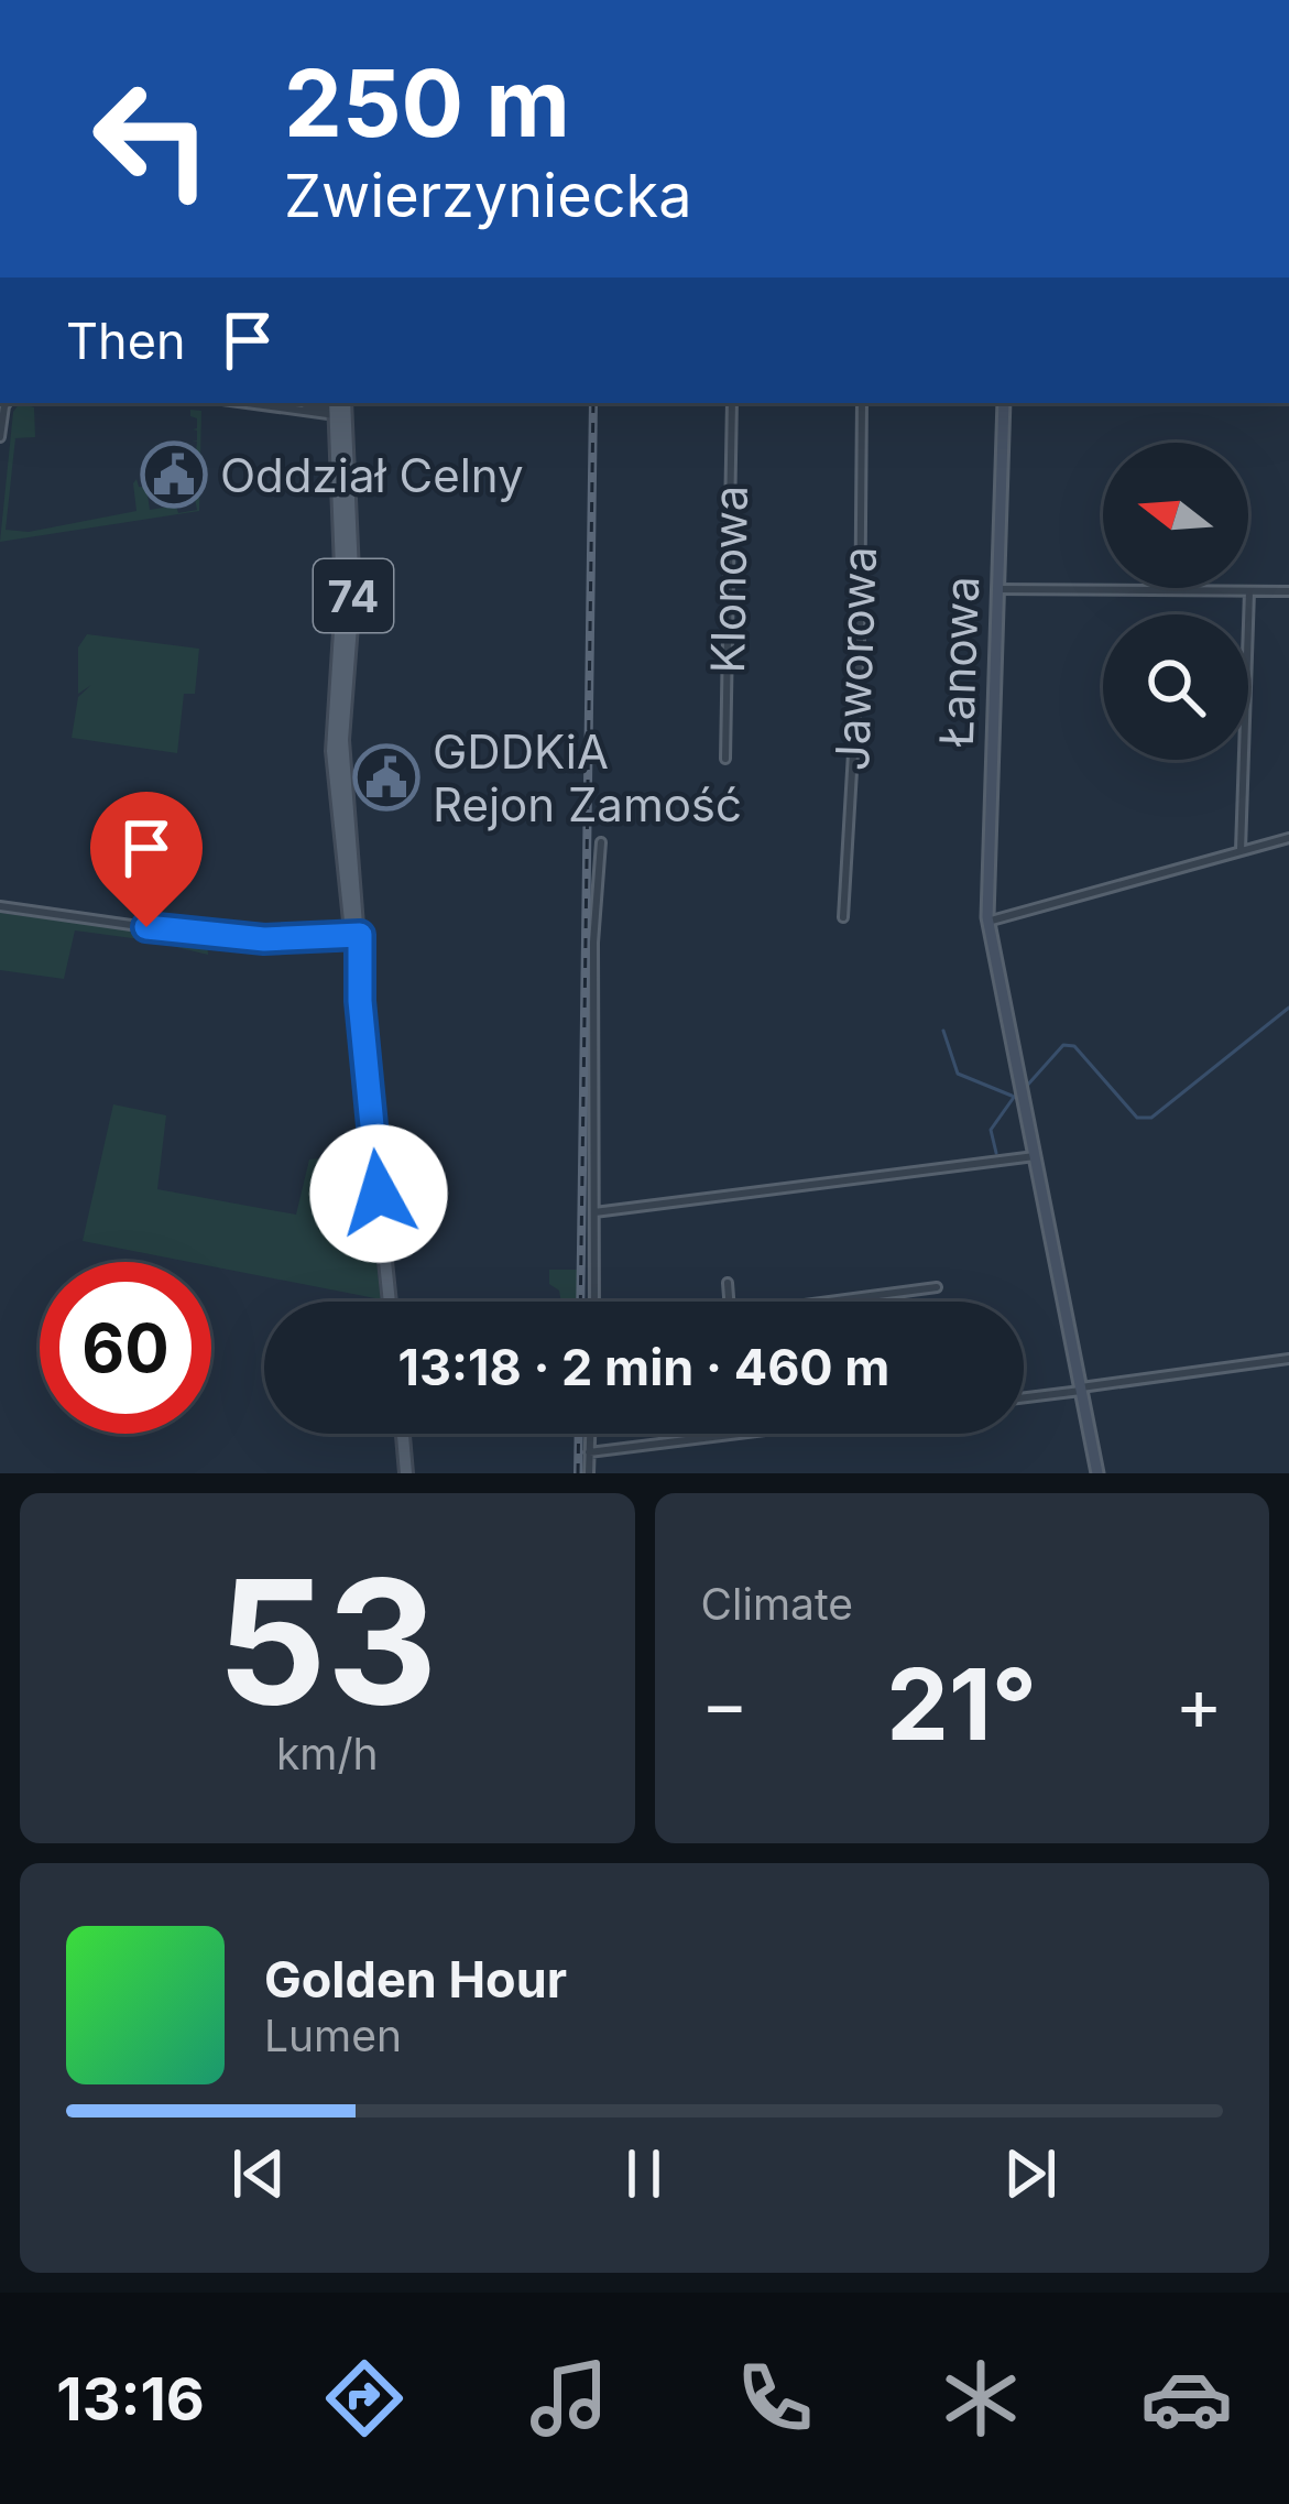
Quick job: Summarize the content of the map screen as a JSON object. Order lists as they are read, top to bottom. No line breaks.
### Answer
{"streets":{"main road":["74"],"street":["Klonowa","Jaworowa","Łanowa"]},"places":{"public building":["Oddział Celny","GDDKiA Rejon Zamość"]},"north":"left","page":{"turn":["250 m","Zwierzyniecka"],"then":"Then","limit":"60","trip":"13:18 · 2 min · 460 m","tile":[["53","km/h"],"Climate"],"heat":["−","21°","+"],"song":["Golden Hour","Lumen"],"tabs":"13:16"}}
